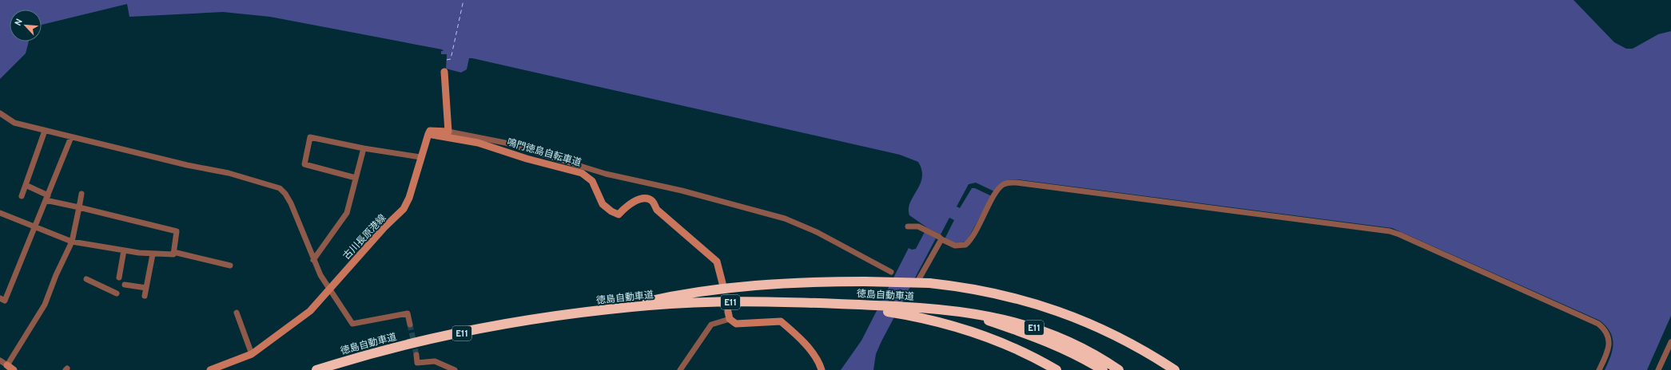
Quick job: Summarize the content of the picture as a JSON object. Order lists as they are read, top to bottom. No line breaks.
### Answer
{"streets":{"highway":["徳島自動車道","E11"],"main road":["鳴門徳島自転車道","古川長原港線"]},"crossings":[["鳴門徳島自転車道","古川長原港線"]],"north":"top left"}
